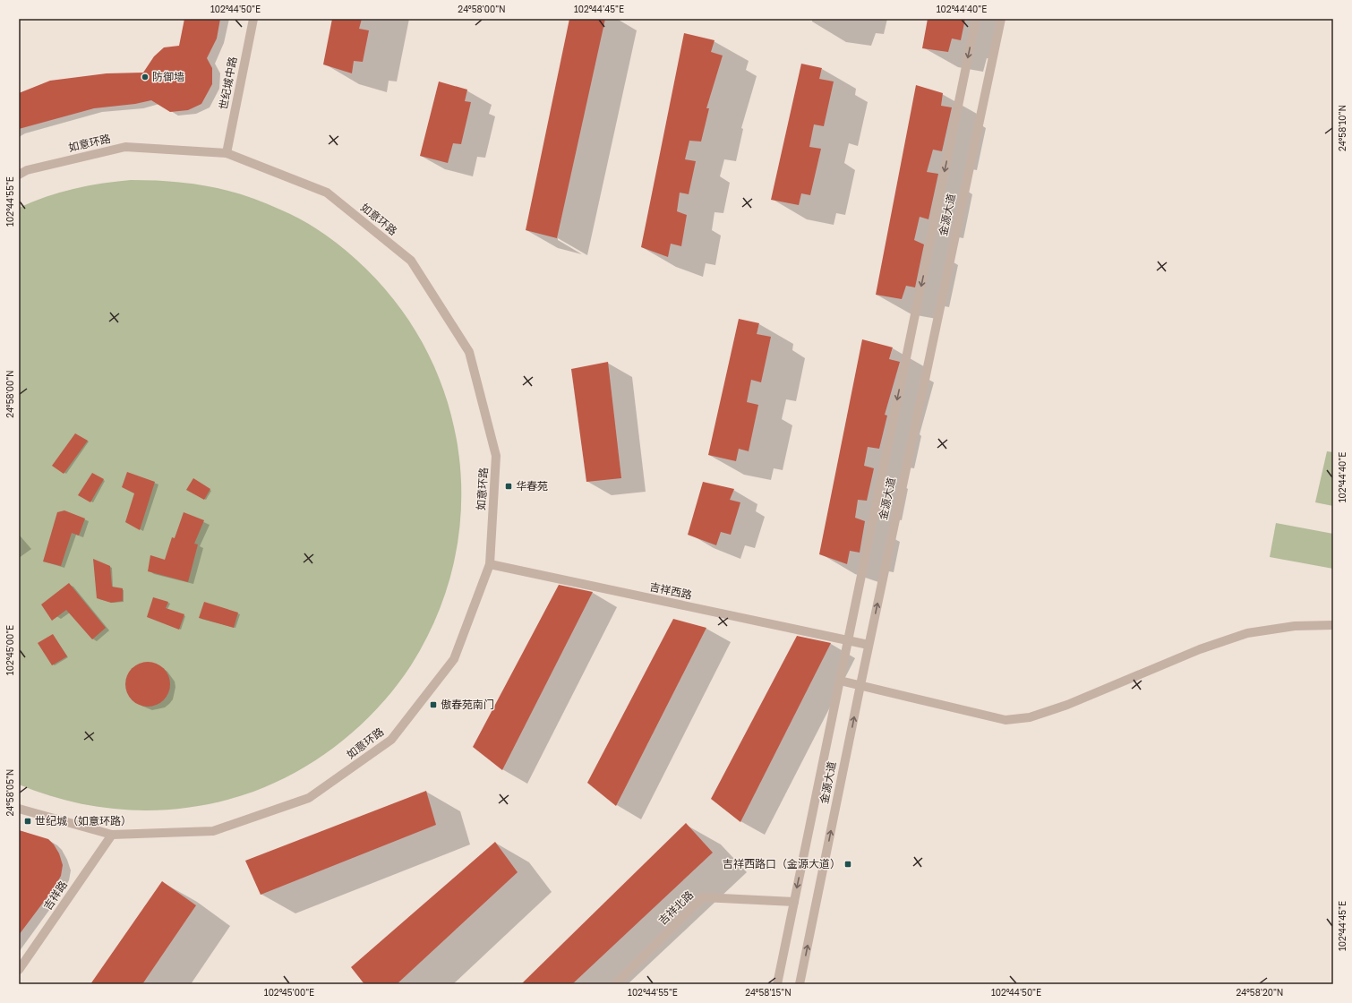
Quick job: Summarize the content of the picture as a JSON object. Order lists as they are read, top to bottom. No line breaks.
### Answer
{"streets":{"street":["世纪城中路","如意环路","金源大道","吉祥西路","吉祥路","吉祥北路"]},"crossings":[["世纪城中路","如意环路"],["如意环路","吉祥西路"],["如意环路","吉祥路"],["金源大道","吉祥西路"],["金源大道","吉祥北路"]],"places":{"other":["防御墙"],"transit":["华春苑","傲春苑南门","世纪城（如意环路）","吉祥西路口（金源大道）"]},"coordinates":["102°44'50\"E","24°58'00\"N","102°44'45\"E","102°44'40\"E","24°58'10\"N","102°44'55\"E","102°45'00\"E","24°58'05\"N","24°58'15\"N","24°58'20\"N"]}
